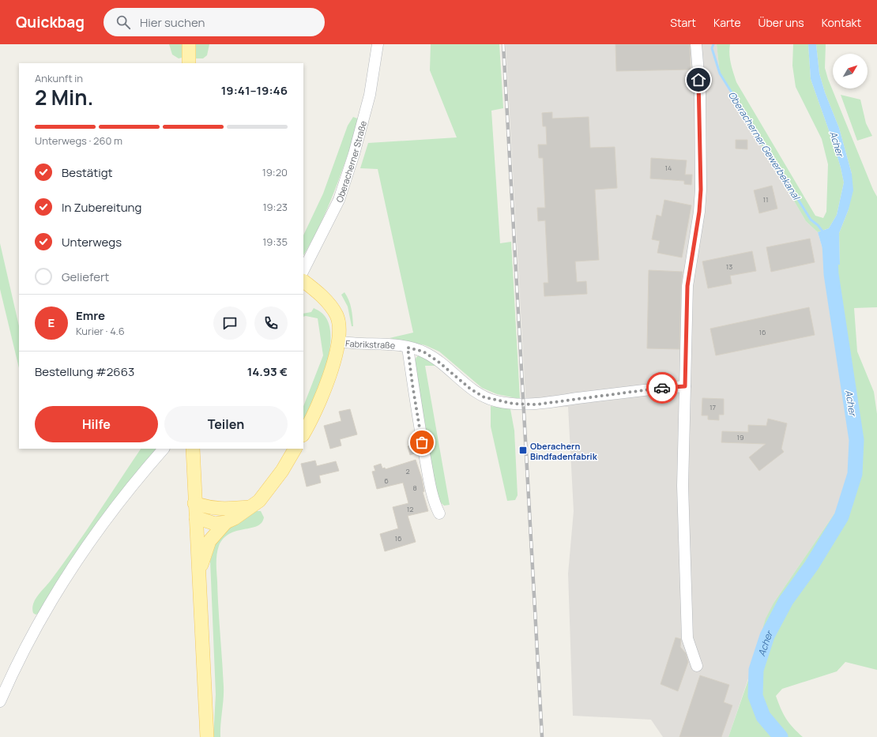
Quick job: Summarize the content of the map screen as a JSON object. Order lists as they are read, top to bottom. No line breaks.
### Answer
{"streets":{"street":["Oberacherner Straße","Fabrikstraße"]},"water":["Acher","Oberacherner Gewerbekanal"],"places":{"transit":["Oberachern Bindfadenfabrik"]},"house_numbers":["14","11","13","16","17","19","2","6","8","12","16"],"north":"top right","page":{"header":"Quickbag","search":"Hier suchen","nav":["Start","Karte","Über uns","Kontakt"],"heading":["2 Min.","Ankunft in","19:41–19:46"],"panel":["Emre","Kurier · 4.6","Bestellung #2663","14.93 €"],"bar":"Unterwegs · 260 m","list":[["Bestätigt","19:20"],["In Zubereitung","19:23"],["Unterwegs","19:35"],"Geliefert"],"round":"E","buttons":["Hilfe","Teilen"]}}
